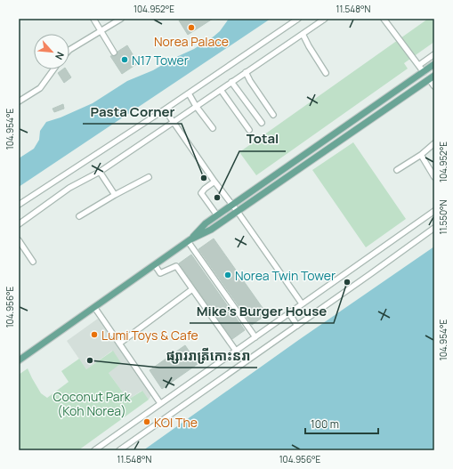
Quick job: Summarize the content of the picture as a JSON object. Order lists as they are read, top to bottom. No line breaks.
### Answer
{"parks":["Coconut Park (Koh Norea)"],"places":["Norea Palace","N17 Tower","Pasta Corner","Total","Norea Twin Tower","Mike's Burger House","Lumi Toys & Cafe","ផ្សាររាត្រីកោះនរា","KOI The"],"scale_bar":"100 m","north":"bottom right","coordinates":["104.952°E","11.548°N","104.954°E","11.550°N","104.956°E"]}
